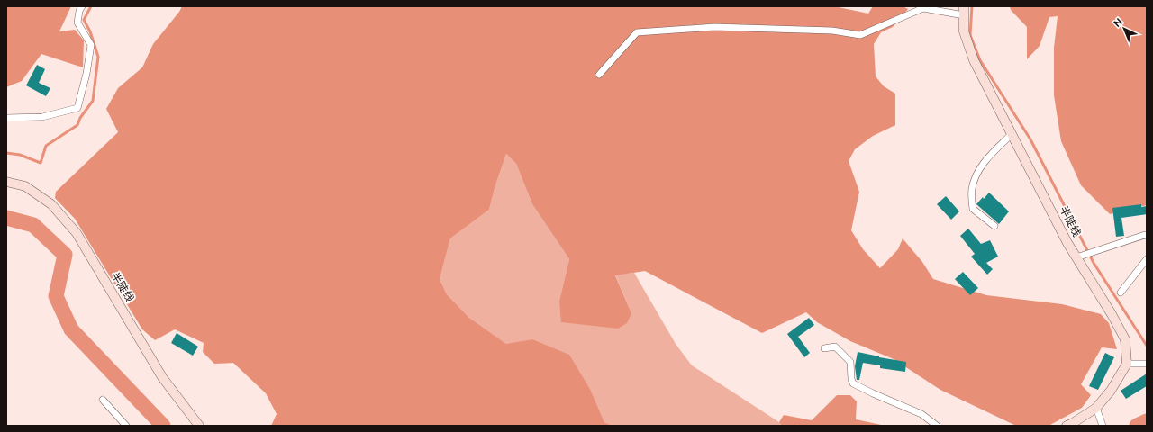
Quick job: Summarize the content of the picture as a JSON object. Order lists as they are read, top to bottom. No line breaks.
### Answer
{"streets":{"street":["半陡线"]},"north":"top left"}
